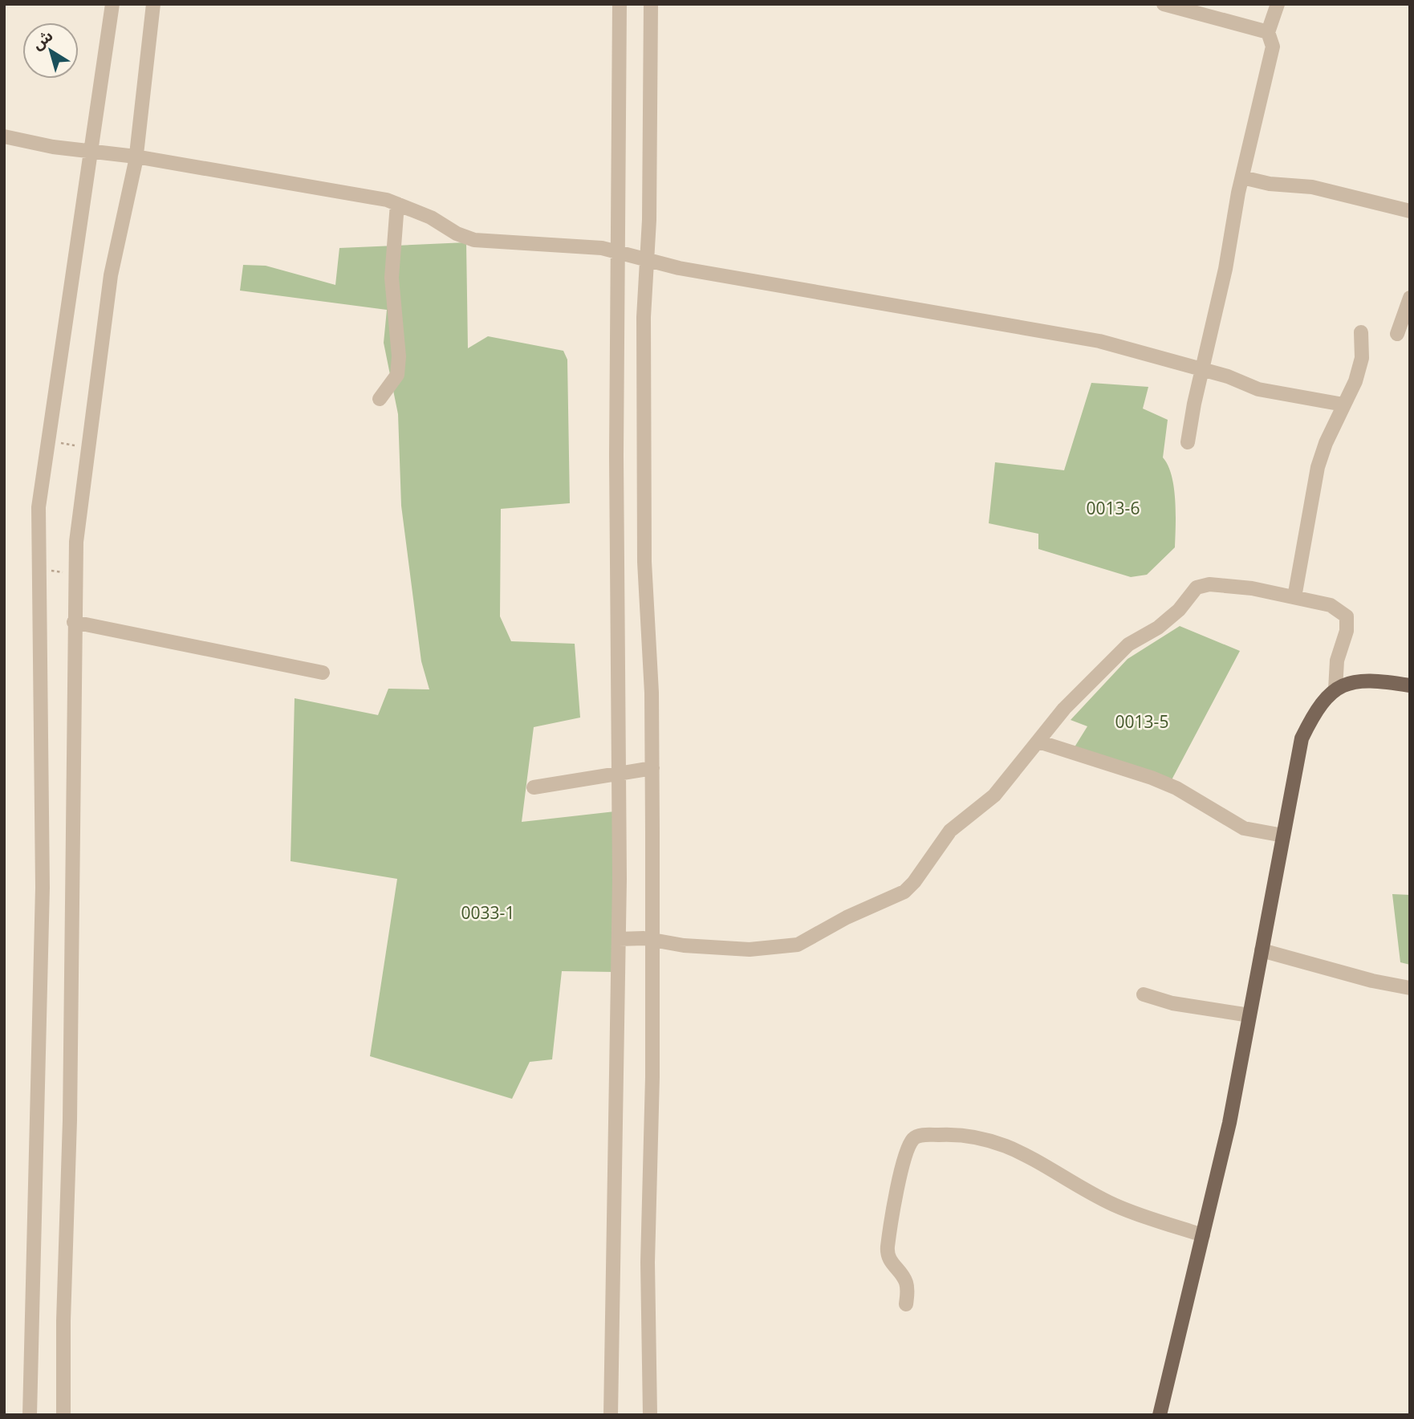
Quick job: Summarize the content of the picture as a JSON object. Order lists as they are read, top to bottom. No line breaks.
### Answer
{"parks":["0013-6","0013-5","0033-1"],"north":"top left"}
